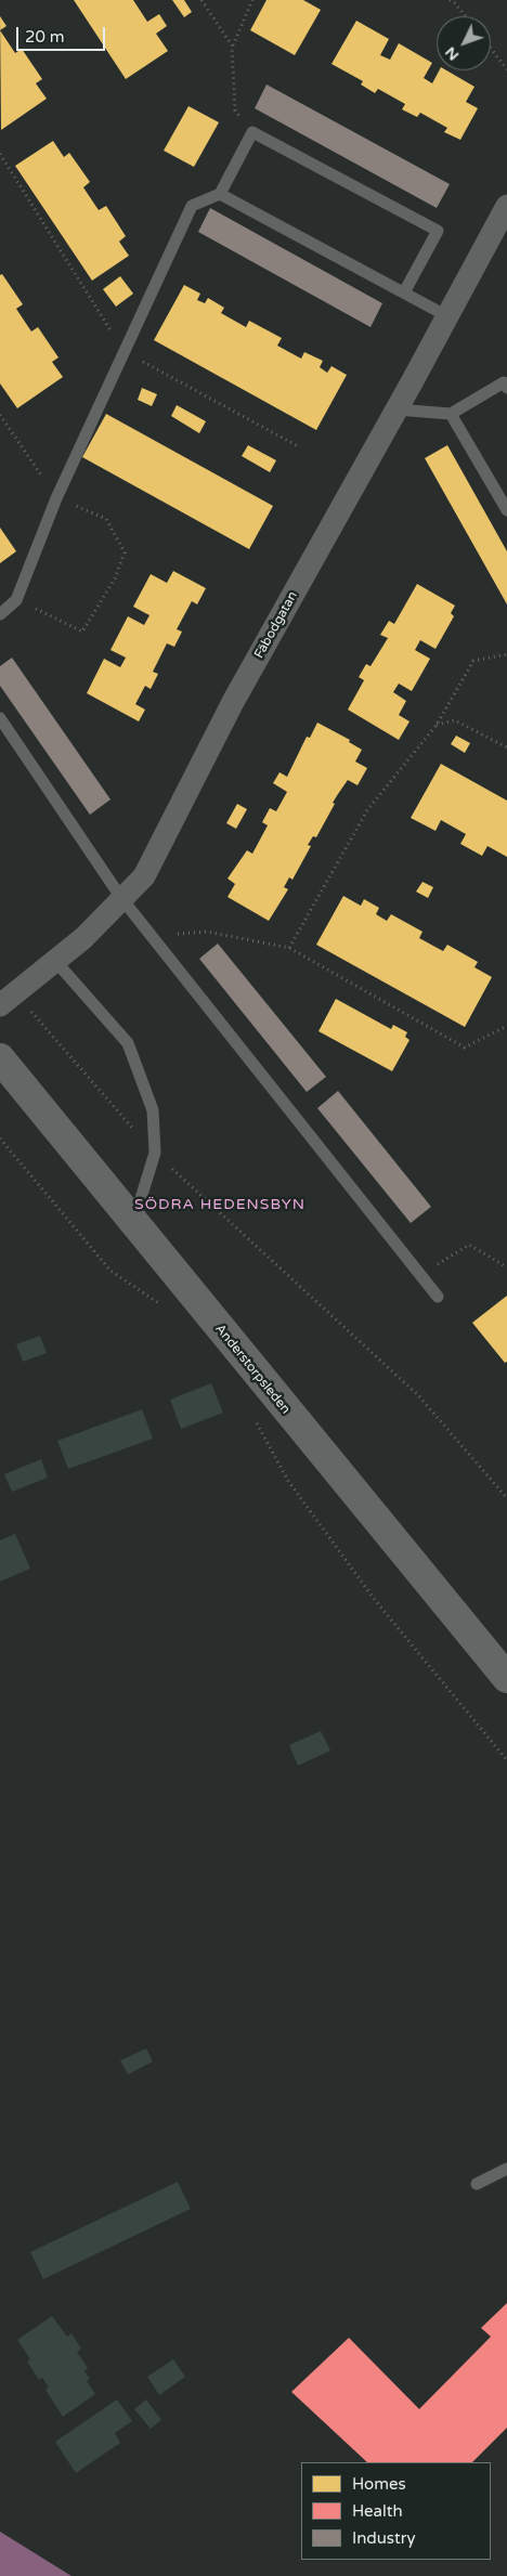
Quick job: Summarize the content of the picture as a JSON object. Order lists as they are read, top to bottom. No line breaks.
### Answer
{"streets":{"main road":["Anderstorpsleden"],"street":["Fäbodgatan"]},"districts":["SÖDRA HEDENSBYN"],"legend":["Homes","Health","Industry"],"scale_bar":"20 m","north":"bottom left"}
